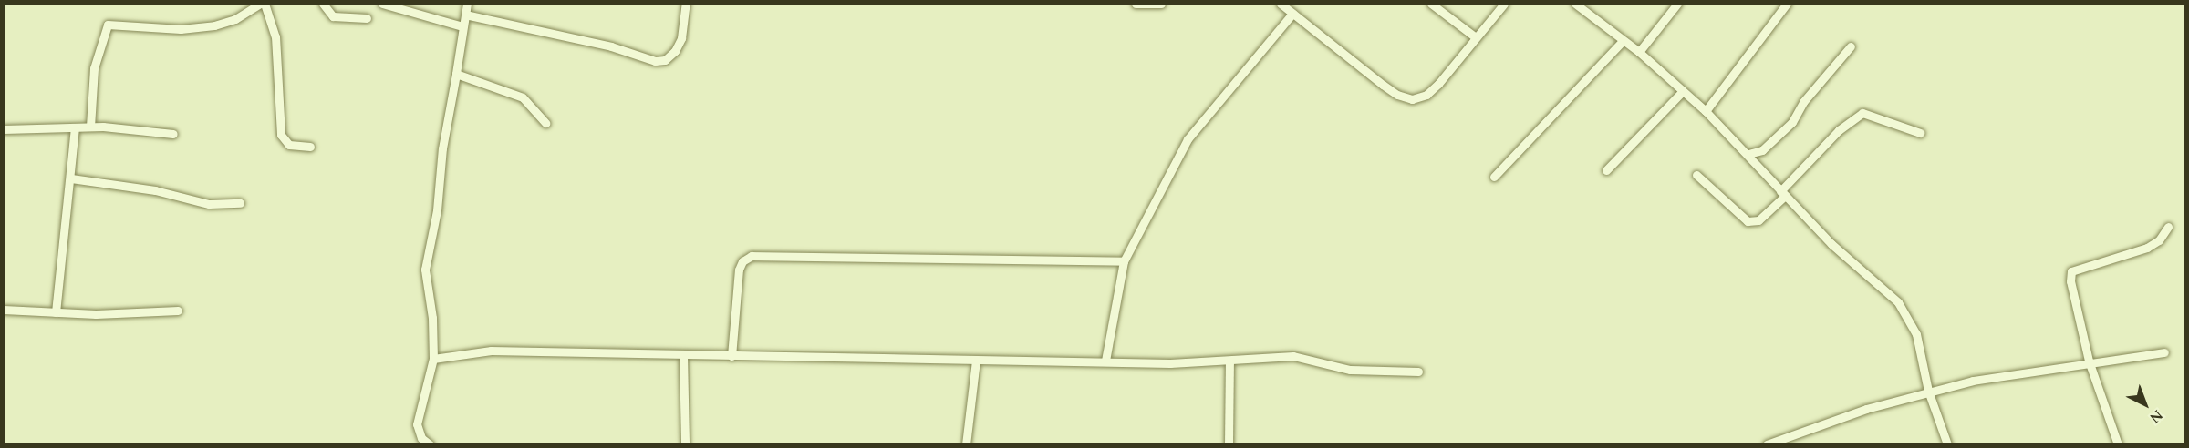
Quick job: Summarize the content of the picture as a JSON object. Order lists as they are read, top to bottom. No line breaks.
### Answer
{"north":"bottom right"}
